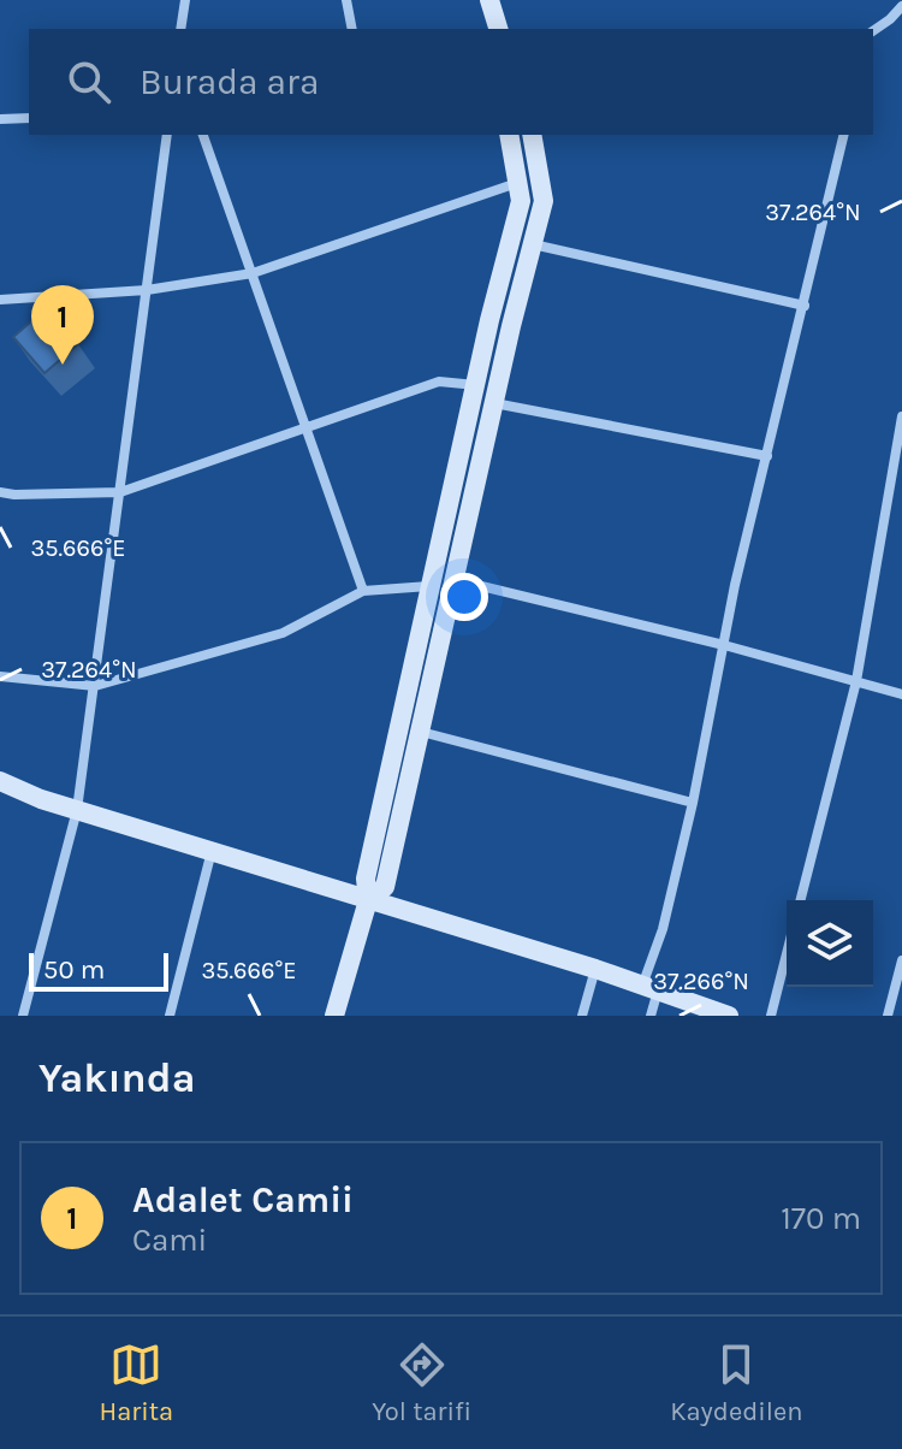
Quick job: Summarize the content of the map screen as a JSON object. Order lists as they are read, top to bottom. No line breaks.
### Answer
{"scale_bar":"50 m","page":{"search":"Burada ara","pins":"1","scale":"50 m","heading":"Yakında","list":[{"mark":"1","name":"Adalet Camii","note":"Cami","value":"170 m"}],"nav":["Harita","Yol tarifi","Kaydedilen"]},"coordinates":["37.264°N","35.666°E","37.266°N"]}
